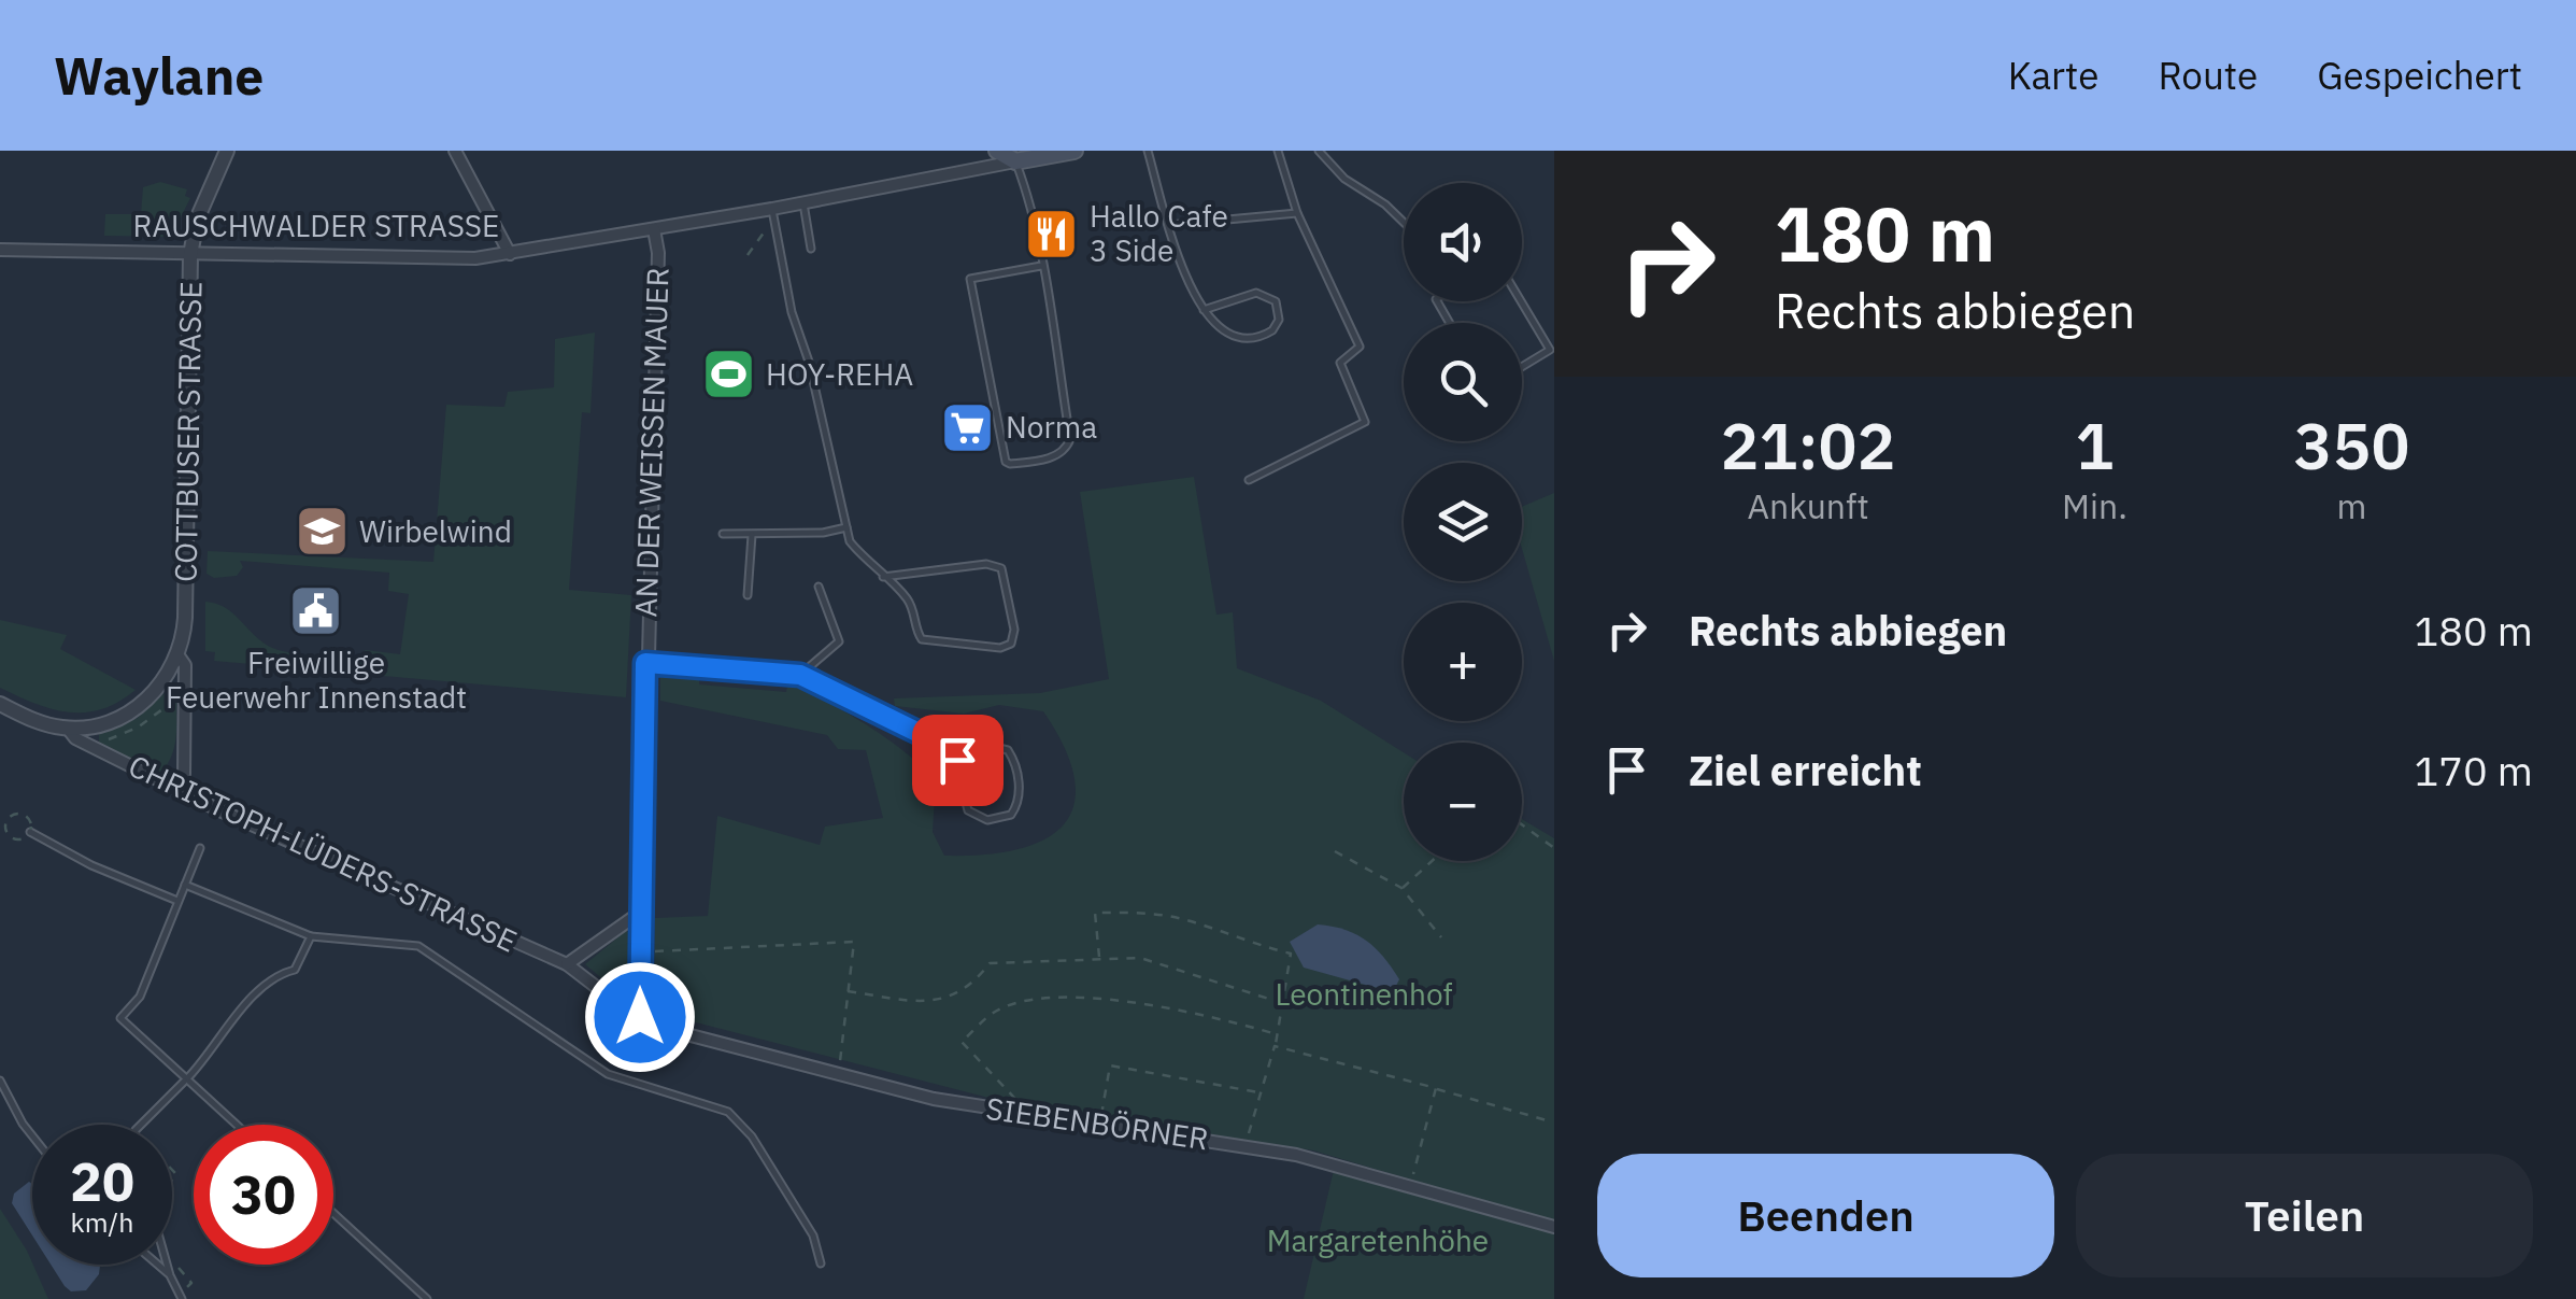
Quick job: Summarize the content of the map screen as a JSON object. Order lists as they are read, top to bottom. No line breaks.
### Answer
{"streets":{"main road":["RAUSCHWALDER STRASSE"],"street":["COTTBUSER STRASSE","AN DER WEISSEN MAUER","CHRISTOPH-LÜDERS-STRASSE","SIEBENBÖRNER"]},"crossings":[["RAUSCHWALDER STRASSE","COTTBUSER STRASSE"],["RAUSCHWALDER STRASSE","AN DER WEISSEN MAUER"],["COTTBUSER STRASSE","CHRISTOPH-LÜDERS-STRASSE"],["AN DER WEISSEN MAUER","CHRISTOPH-LÜDERS-STRASSE"],["AN DER WEISSEN MAUER","SIEBENBÖRNER"],["CHRISTOPH-LÜDERS-STRASSE","SIEBENBÖRNER"]],"parks":["Leontinenhof","Margaretenhöhe"],"places":{"restaurant":["Hallo Cafe 3 Side"],"sports":["HOY-REHA"],"supermarket":["Norma"],"school or university":["Wirbelwind"],"public building":["Freiwillige Feuerwehr Innenstadt"]},"page":{"header":"Waylane","nav":["Karte","Route","Gespeichert"],"turn":["180 m","Rechts abbiegen"],"map_buttons":["+","−"],"eta":["21:02","Ankunft","1","Min.","350","m"],"list":[{"name":"Rechts abbiegen","value":"180 m"},{"name":"Ziel erreicht","value":"170 m"}],"speed":"20 km/h","limit":"30","buttons":["Beenden","Teilen"]}}
